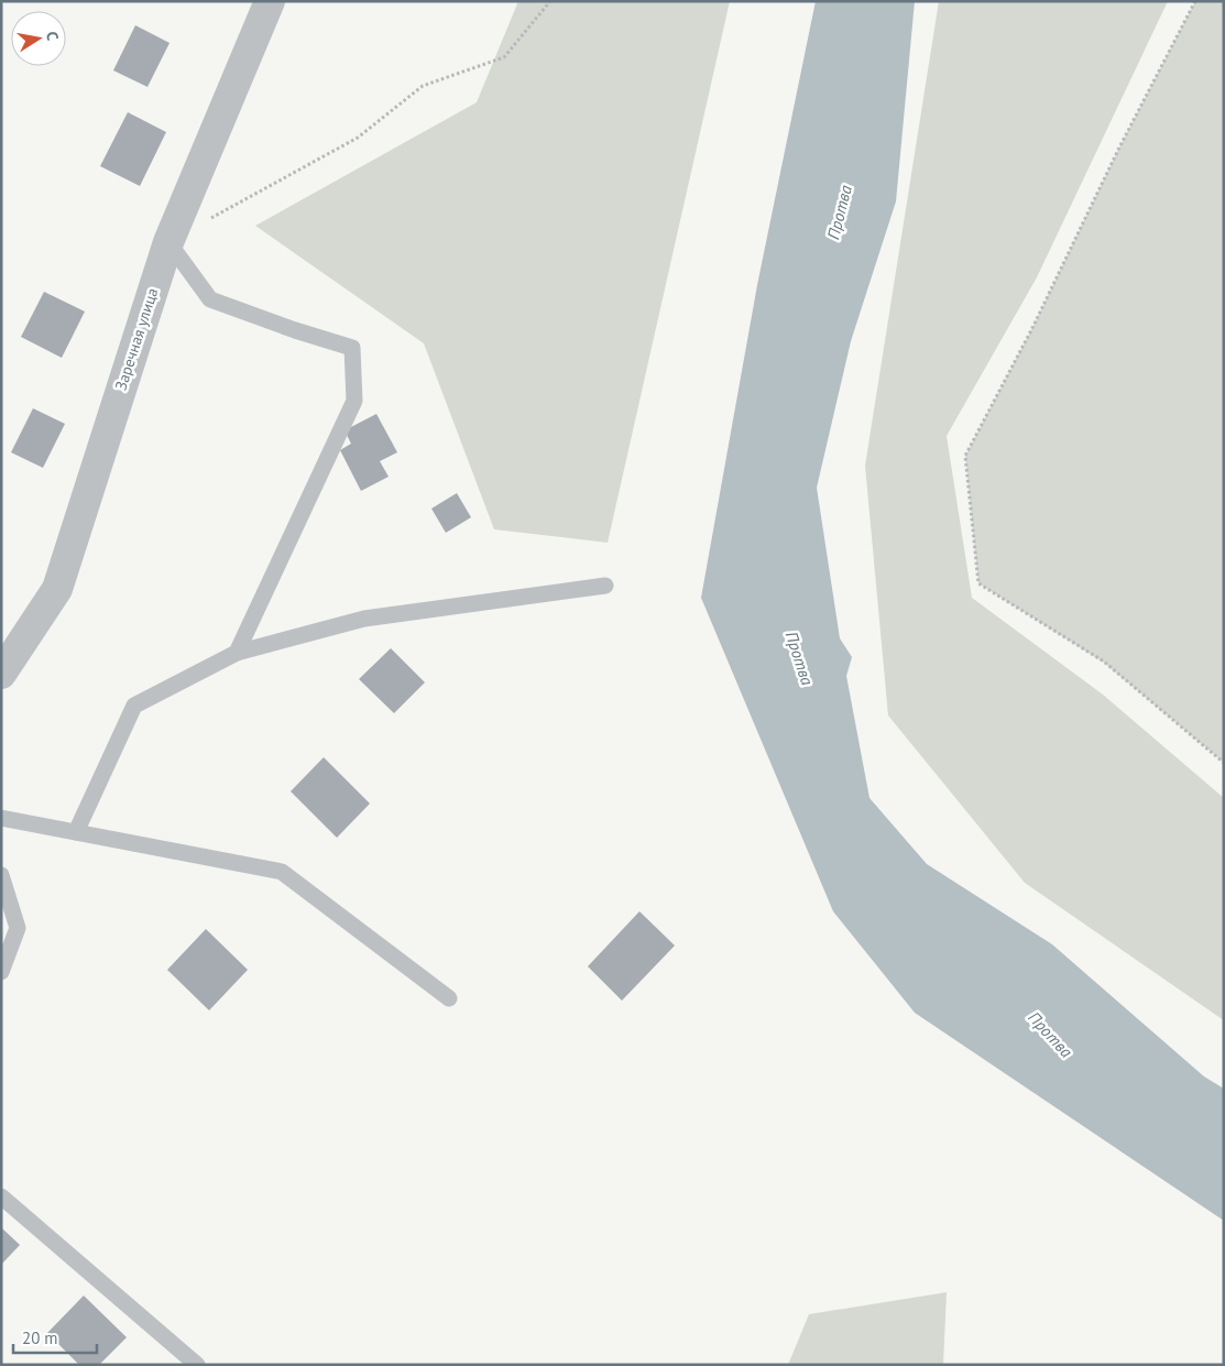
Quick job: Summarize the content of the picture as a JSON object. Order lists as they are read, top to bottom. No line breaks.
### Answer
{"streets":{"street":["Заречная улица"]},"water":["Протва"],"scale_bar":"20 m","north":"right"}
